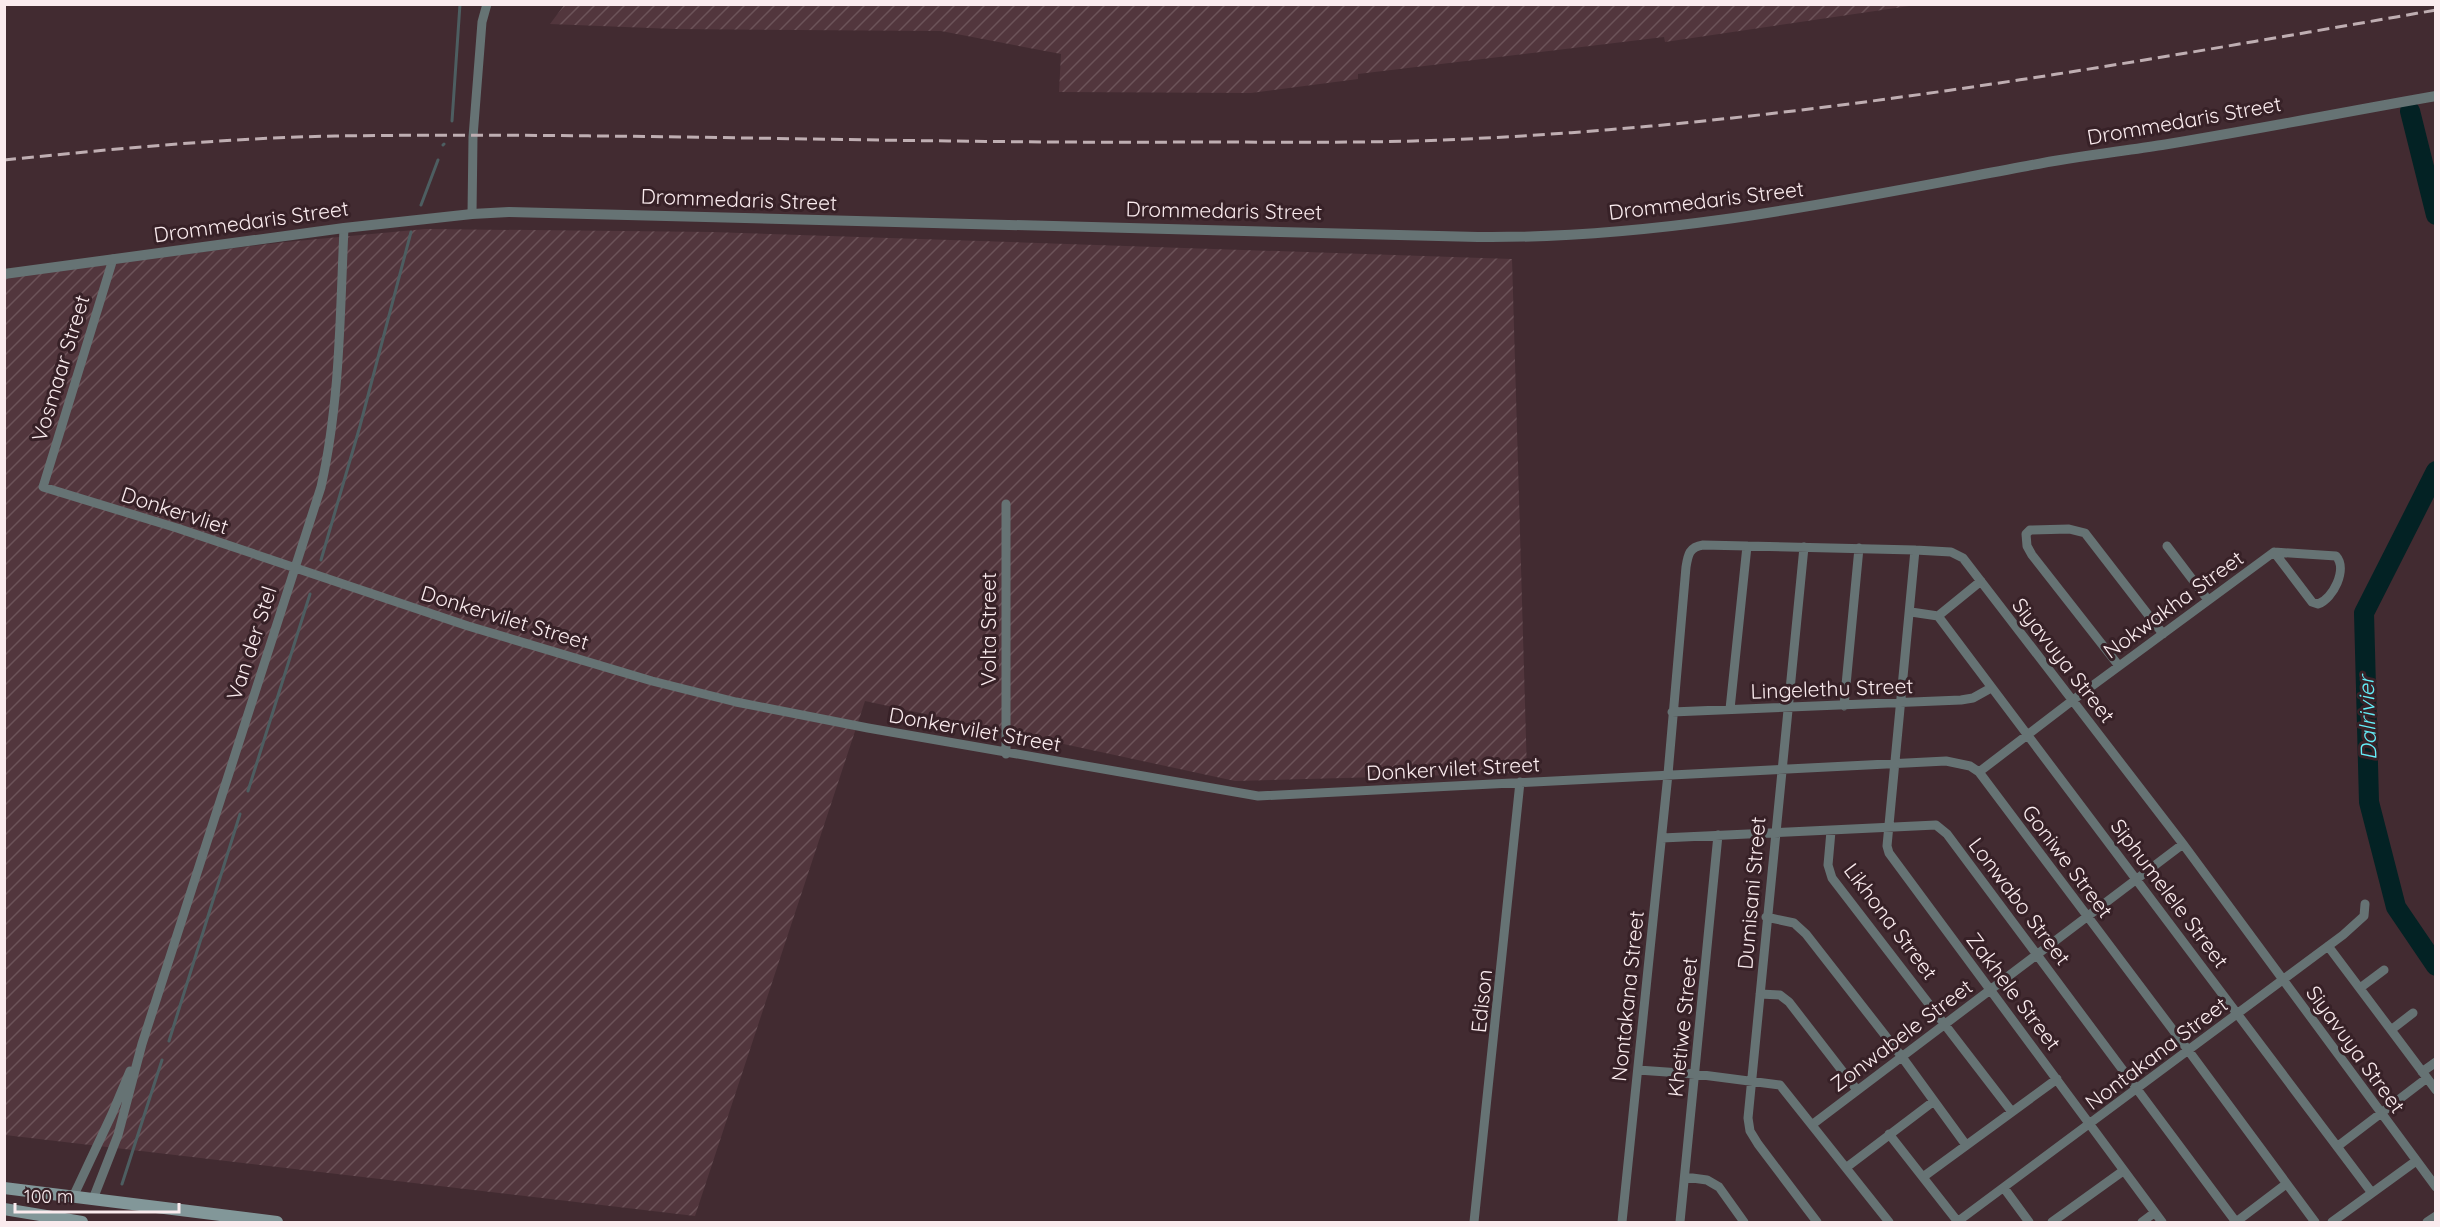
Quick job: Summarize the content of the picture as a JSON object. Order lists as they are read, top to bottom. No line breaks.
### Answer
{"streets":{"main road":["Van der Stel"],"street":["Drommedaris Street","Vosmaar Street","Donkervliet","Nokwakha Street","Donkervilet Street","Volta Street","Siyavuya Street","Lingelethu Street","Goniwe Street","Dumisani Street","Siphumelele Street","Lonwabo Street","Likhona Street","Zakhele Street","Nontakana Street","Edison","Khetiwe Street","Zonwabele Street"]},"crossings":[["Drommedaris Street","Vosmaar Street"],["Drommedaris Street","Van der Stel"],["Vosmaar Street","Donkervliet"],["Donkervliet","Donkervilet Street"],["Donkervliet","Van der Stel"],["Nokwakha Street","Siyavuya Street"],["Nokwakha Street","Goniwe Street"],["Nokwakha Street","Siphumelele Street"],["Donkervilet Street","Volta Street"],["Donkervilet Street","Van der Stel"],["Donkervilet Street","Siyavuya Street"],["Donkervilet Street","Nontakana Street"],["Donkervilet Street","Edison"],["Siyavuya Street","Lingelethu Street"],["Siyavuya Street","Dumisani Street"],["Siyavuya Street","Nontakana Street"],["Siyavuya Street","Zonwabele Street"],["Lingelethu Street","Dumisani Street"],["Lingelethu Street","Siphumelele Street"],["Goniwe Street","Nontakana Street"],["Goniwe Street","Zonwabele Street"],["Dumisani Street","Lonwabo Street"],["Siphumelele Street","Nontakana Street"],["Siphumelele Street","Zonwabele Street"],["Lonwabo Street","Likhona Street"],["Lonwabo Street","Zakhele Street"],["Lonwabo Street","Nontakana Street"],["Lonwabo Street","Khetiwe Street"],["Lonwabo Street","Zonwabele Street"],["Likhona Street","Zonwabele Street"],["Zakhele Street","Nontakana Street"],["Zakhele Street","Zonwabele Street"]],"water":["Dalrivier"],"scale_bar":"100 m"}
